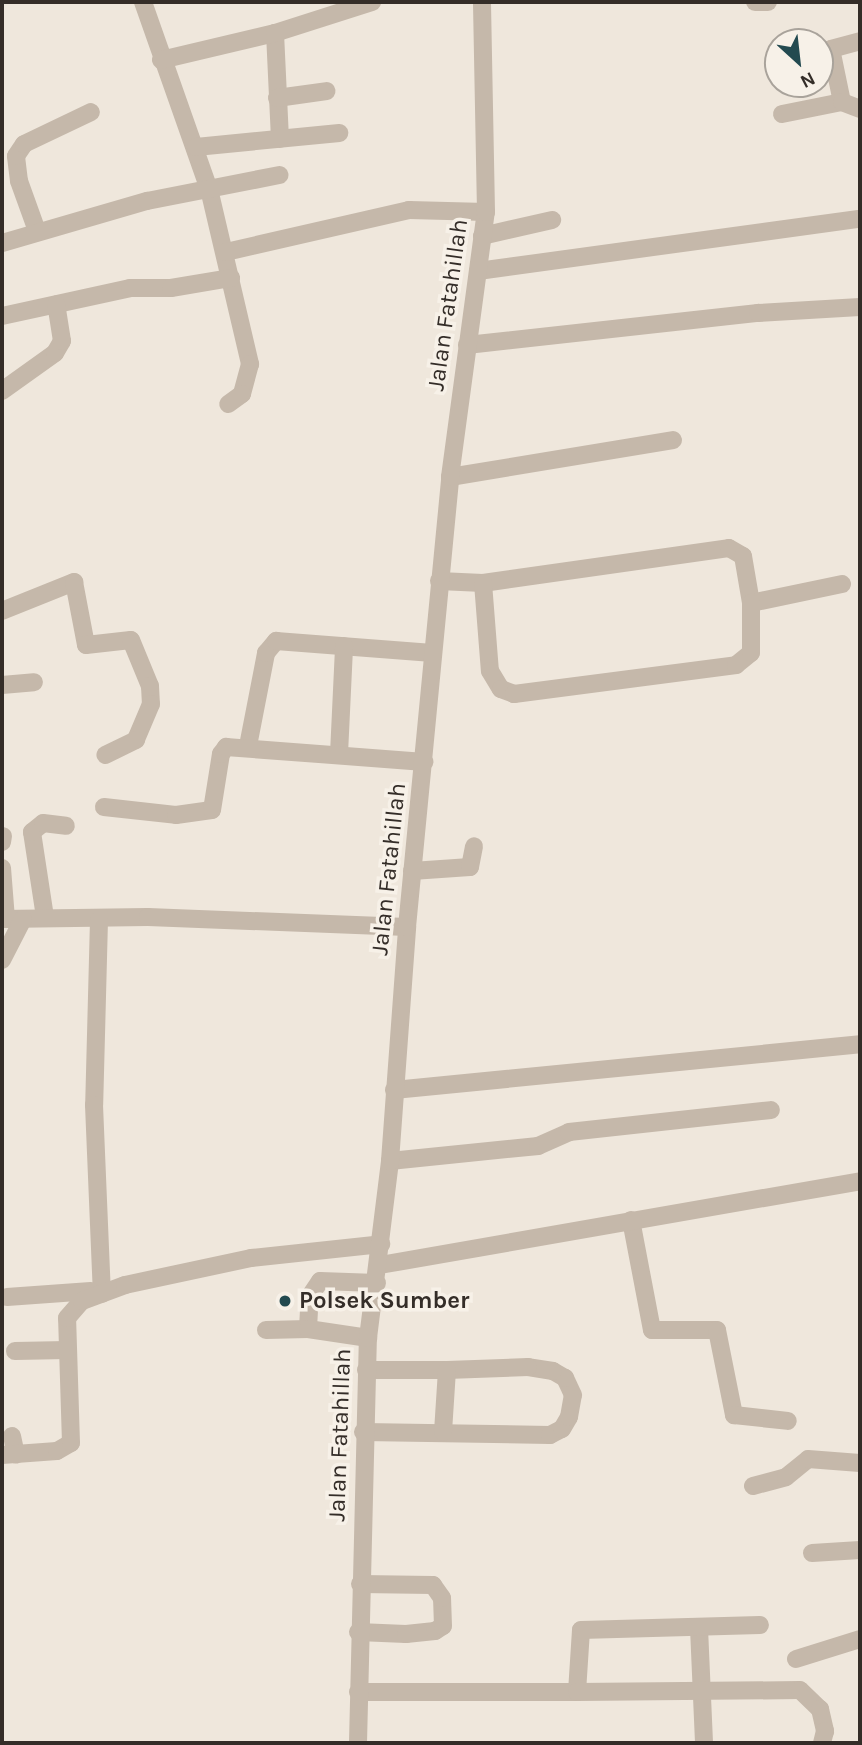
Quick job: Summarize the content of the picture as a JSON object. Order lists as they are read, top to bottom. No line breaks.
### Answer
{"streets":{"street":["Jalan Fatahillah"]},"places":["Polsek Sumber"],"north":"bottom right"}
